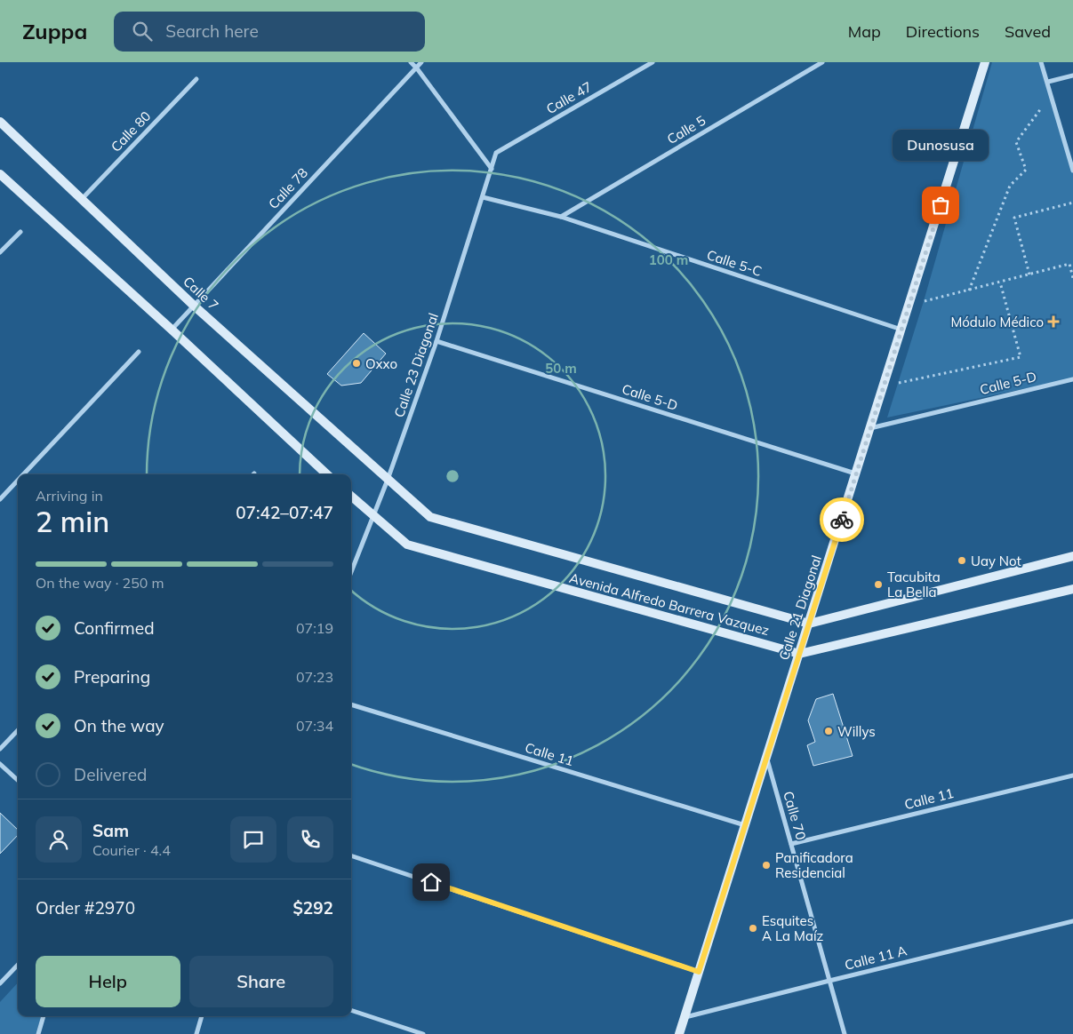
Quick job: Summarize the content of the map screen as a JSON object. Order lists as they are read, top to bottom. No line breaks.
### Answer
{"streets":{"street":["Calle 47","Calle 5","Calle 80","Calle 78","Calle 5-C","Calle 7","Calle 23 Diagonal","Calle 5-D","Avenida Alfredo Barrera Vazquez","Calle 21 Diagonal","Calle 11","Calle 70","Calle 11 A"]},"crossings":[["Calle 47","Calle 23 Diagonal"],["Calle 5","Calle 5-C"],["Calle 80","Calle 7"],["Calle 78","Calle 7"],["Calle 5-C","Calle 23 Diagonal"],["Calle 5-C","Calle 21 Diagonal"],["Calle 7","Calle 23 Diagonal"],["Calle 7","Avenida Alfredo Barrera Vazquez"],["Calle 23 Diagonal","Calle 5-D"],["Calle 23 Diagonal","Avenida Alfredo Barrera Vazquez"],["Calle 5-D","Calle 21 Diagonal"],["Avenida Alfredo Barrera Vazquez","Calle 21 Diagonal"],["Calle 21 Diagonal","Calle 11"],["Calle 21 Diagonal","Calle 70"],["Calle 21 Diagonal","Calle 11 A"],["Calle 11","Calle 70"],["Calle 70","Calle 11 A"]],"places":{"other":["Dunosusa","Oxxo","Uay Not","Tacubita La Bella","Willys","Panificadora Residencial","Esquites A La Maíz"],"health":["Módulo Médico"]},"page":{"header":"Zuppa","search":"Search here","nav":["Map","Directions","Saved"],"bubble":"Dunosusa","heading":["2 min","Arriving in","07:42–07:47"],"panel":["Sam","Courier · 4.4","Order #2970","$292"],"bar":"On the way · 250 m","list":[["Confirmed","07:19"],["Preparing","07:23"],["On the way","07:34"],"Delivered"],"buttons":["Help","Share"]},"rings":["100 m","50 m"]}
